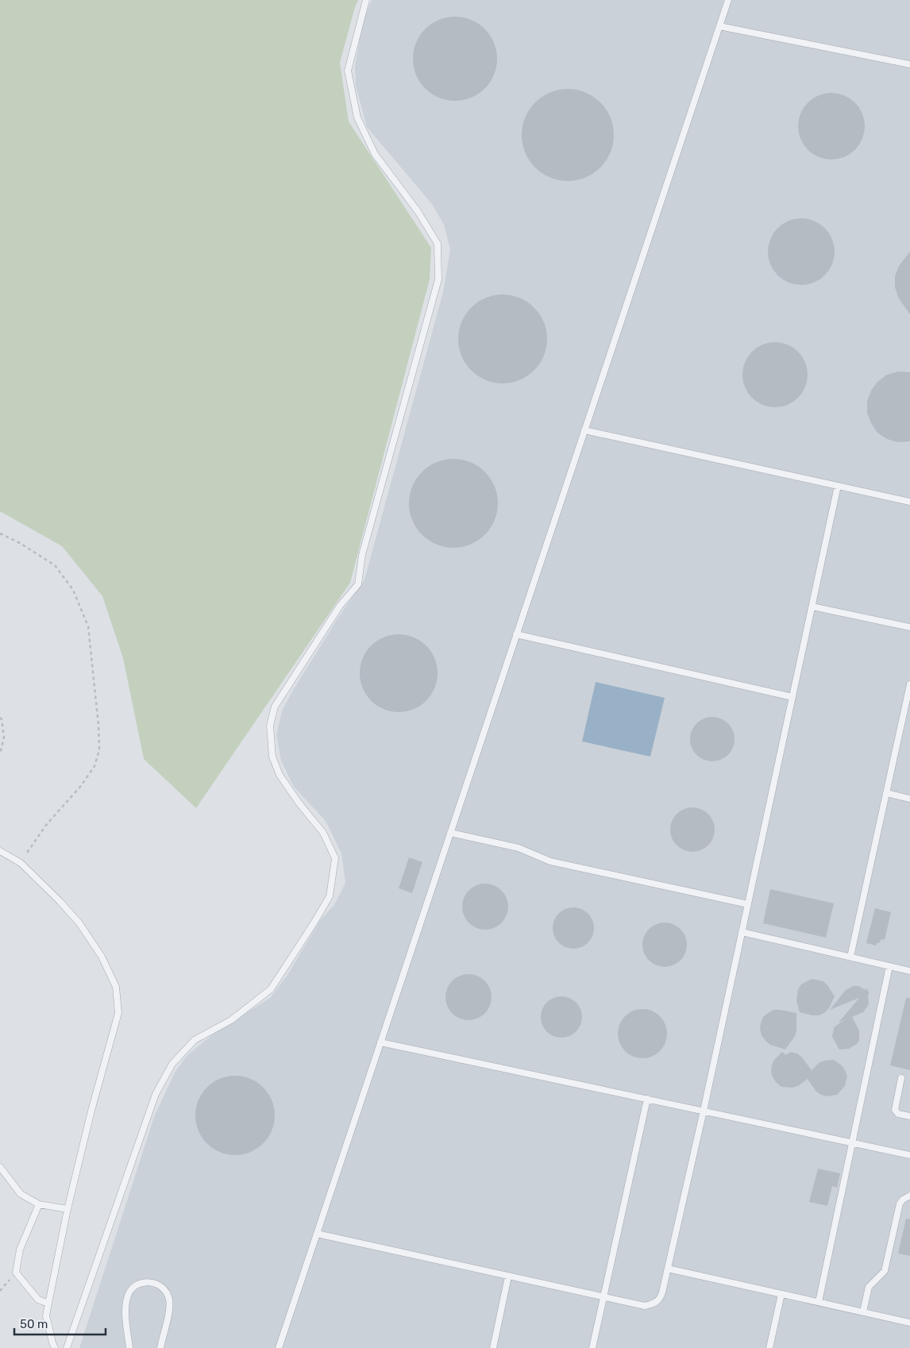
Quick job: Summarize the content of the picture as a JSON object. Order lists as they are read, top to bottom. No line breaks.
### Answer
{"scale_bar":"50 m"}
